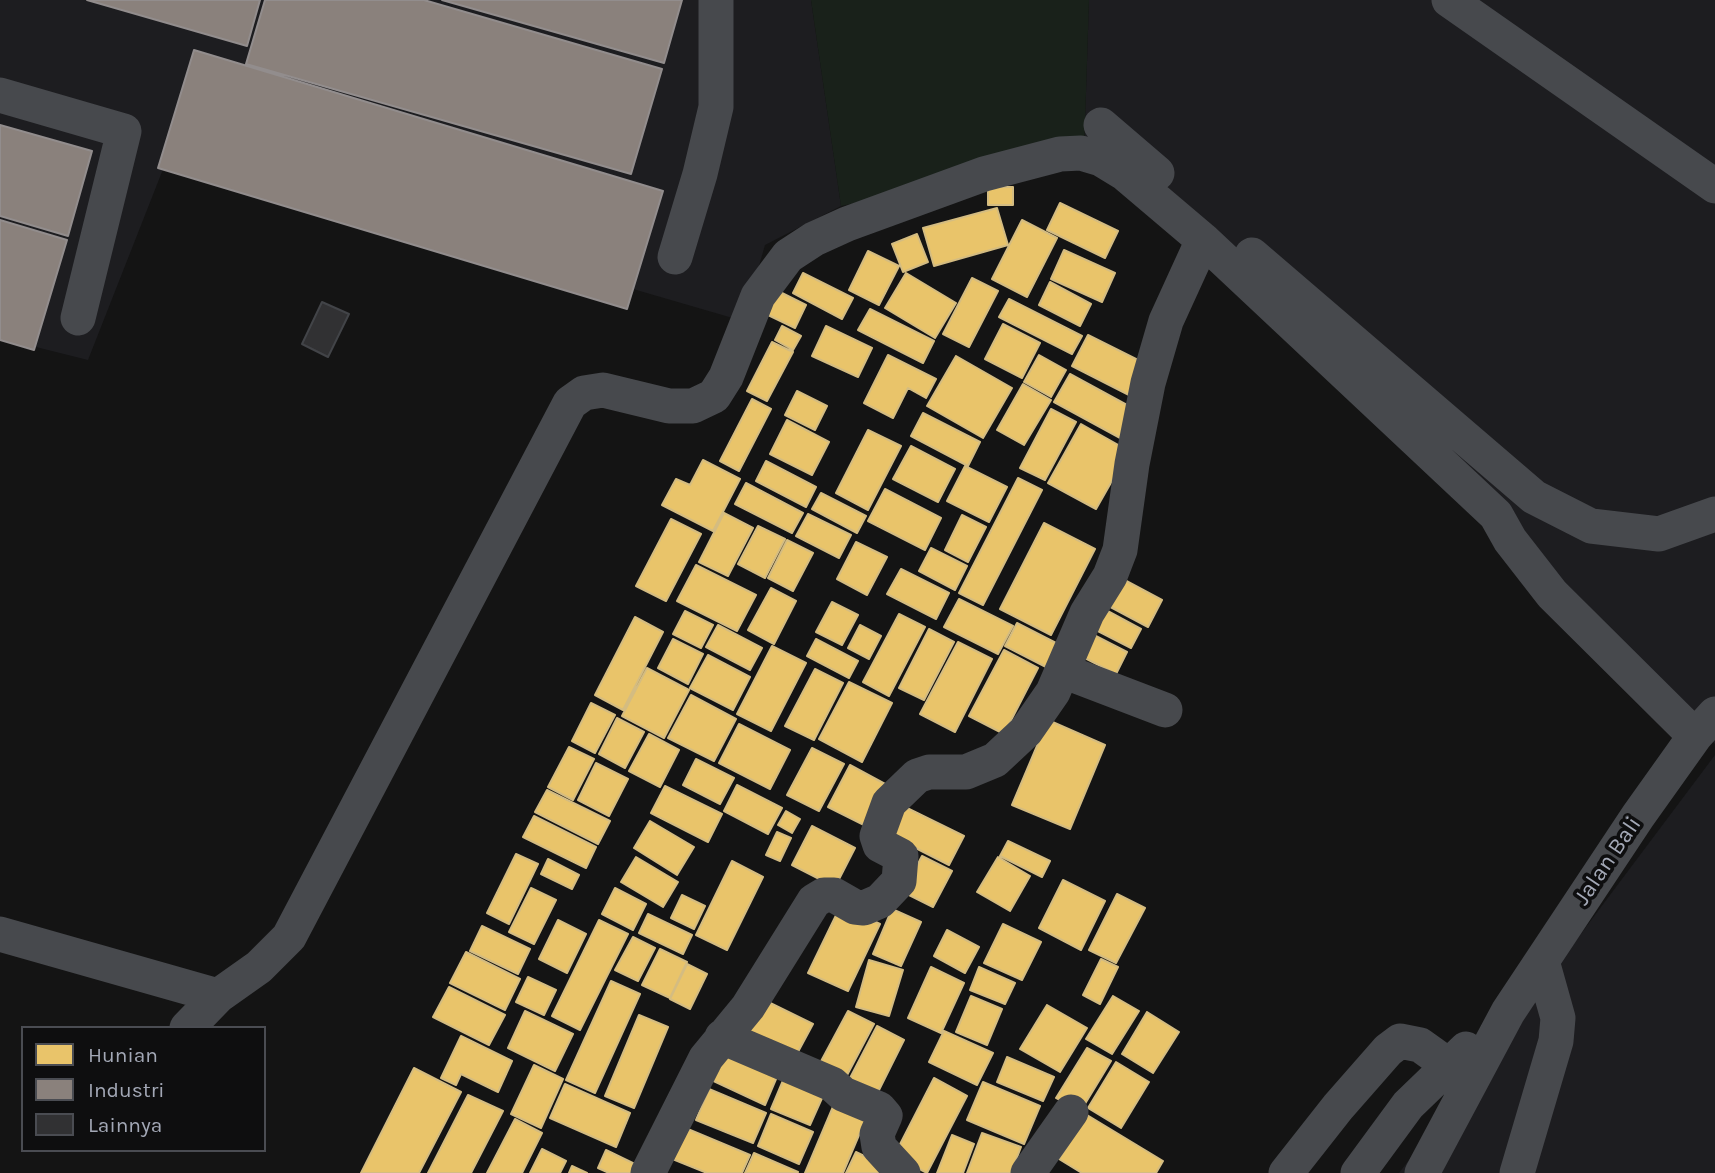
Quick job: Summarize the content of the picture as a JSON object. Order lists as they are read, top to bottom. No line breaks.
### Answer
{"streets":{"street":["Jalan Bali"]},"legend":["Hunian","Industri","Lainnya"]}
